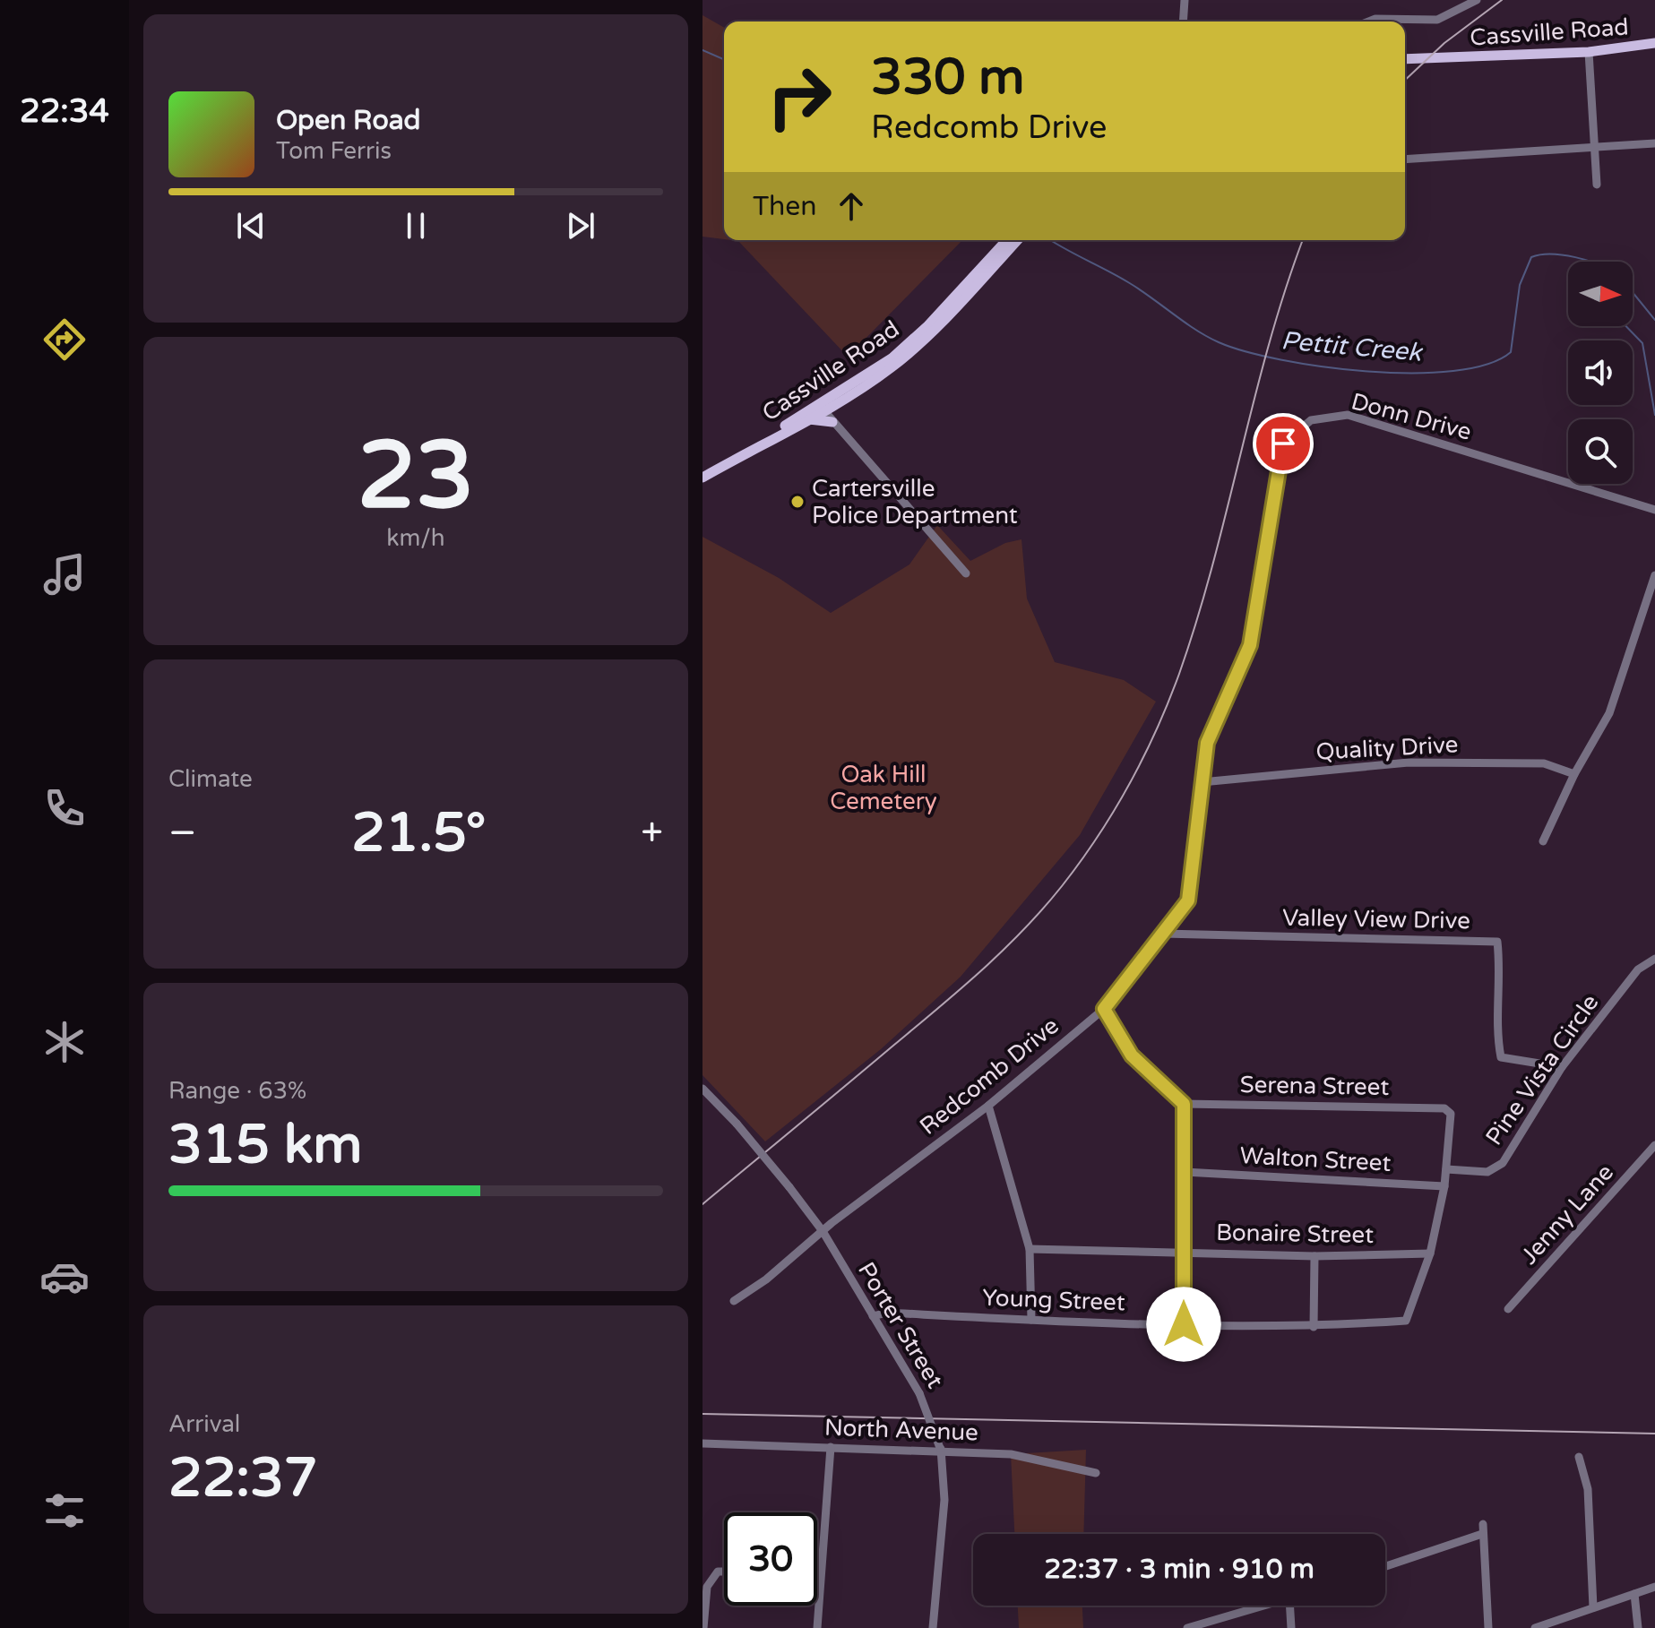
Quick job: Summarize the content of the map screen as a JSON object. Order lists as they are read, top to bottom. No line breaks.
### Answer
{"streets":{"main road":["Cassville Road"],"street":["Donn Drive","Quality Drive","Valley View Drive","Pine Vista Circle","Redcomb Drive","Serena Street","Walton Street","Jenny Lane","Bonaire Street","Young Street","Porter Street","North Avenue"]},"crossings":[["Donn Drive","Quality Drive"],["Donn Drive","Valley View Drive"],["Donn Drive","Redcomb Drive"],["Valley View Drive","Pine Vista Circle"],["Valley View Drive","Redcomb Drive"],["Pine Vista Circle","Serena Street"],["Redcomb Drive","Porter Street"],["Bonaire Street","Young Street"],["Young Street","Porter Street"],["Porter Street","North Avenue"]],"water":["Pettit Creek"],"parks":["Oak Hill Cemetery"],"places":["Cartersville Police Department"],"north":"right","page":{"tabs":"22:34","turn":["330 m","Redcomb Drive"],"song":["Open Road","Tom Ferris"],"then":"Then","tile":[["23","km/h"],"Climate",["Range · 63%","315 km"],["Arrival","22:37"]],"heat":["−","21.5°","+"],"limit":"30","trip":"22:37 · 3 min · 910 m"}}
